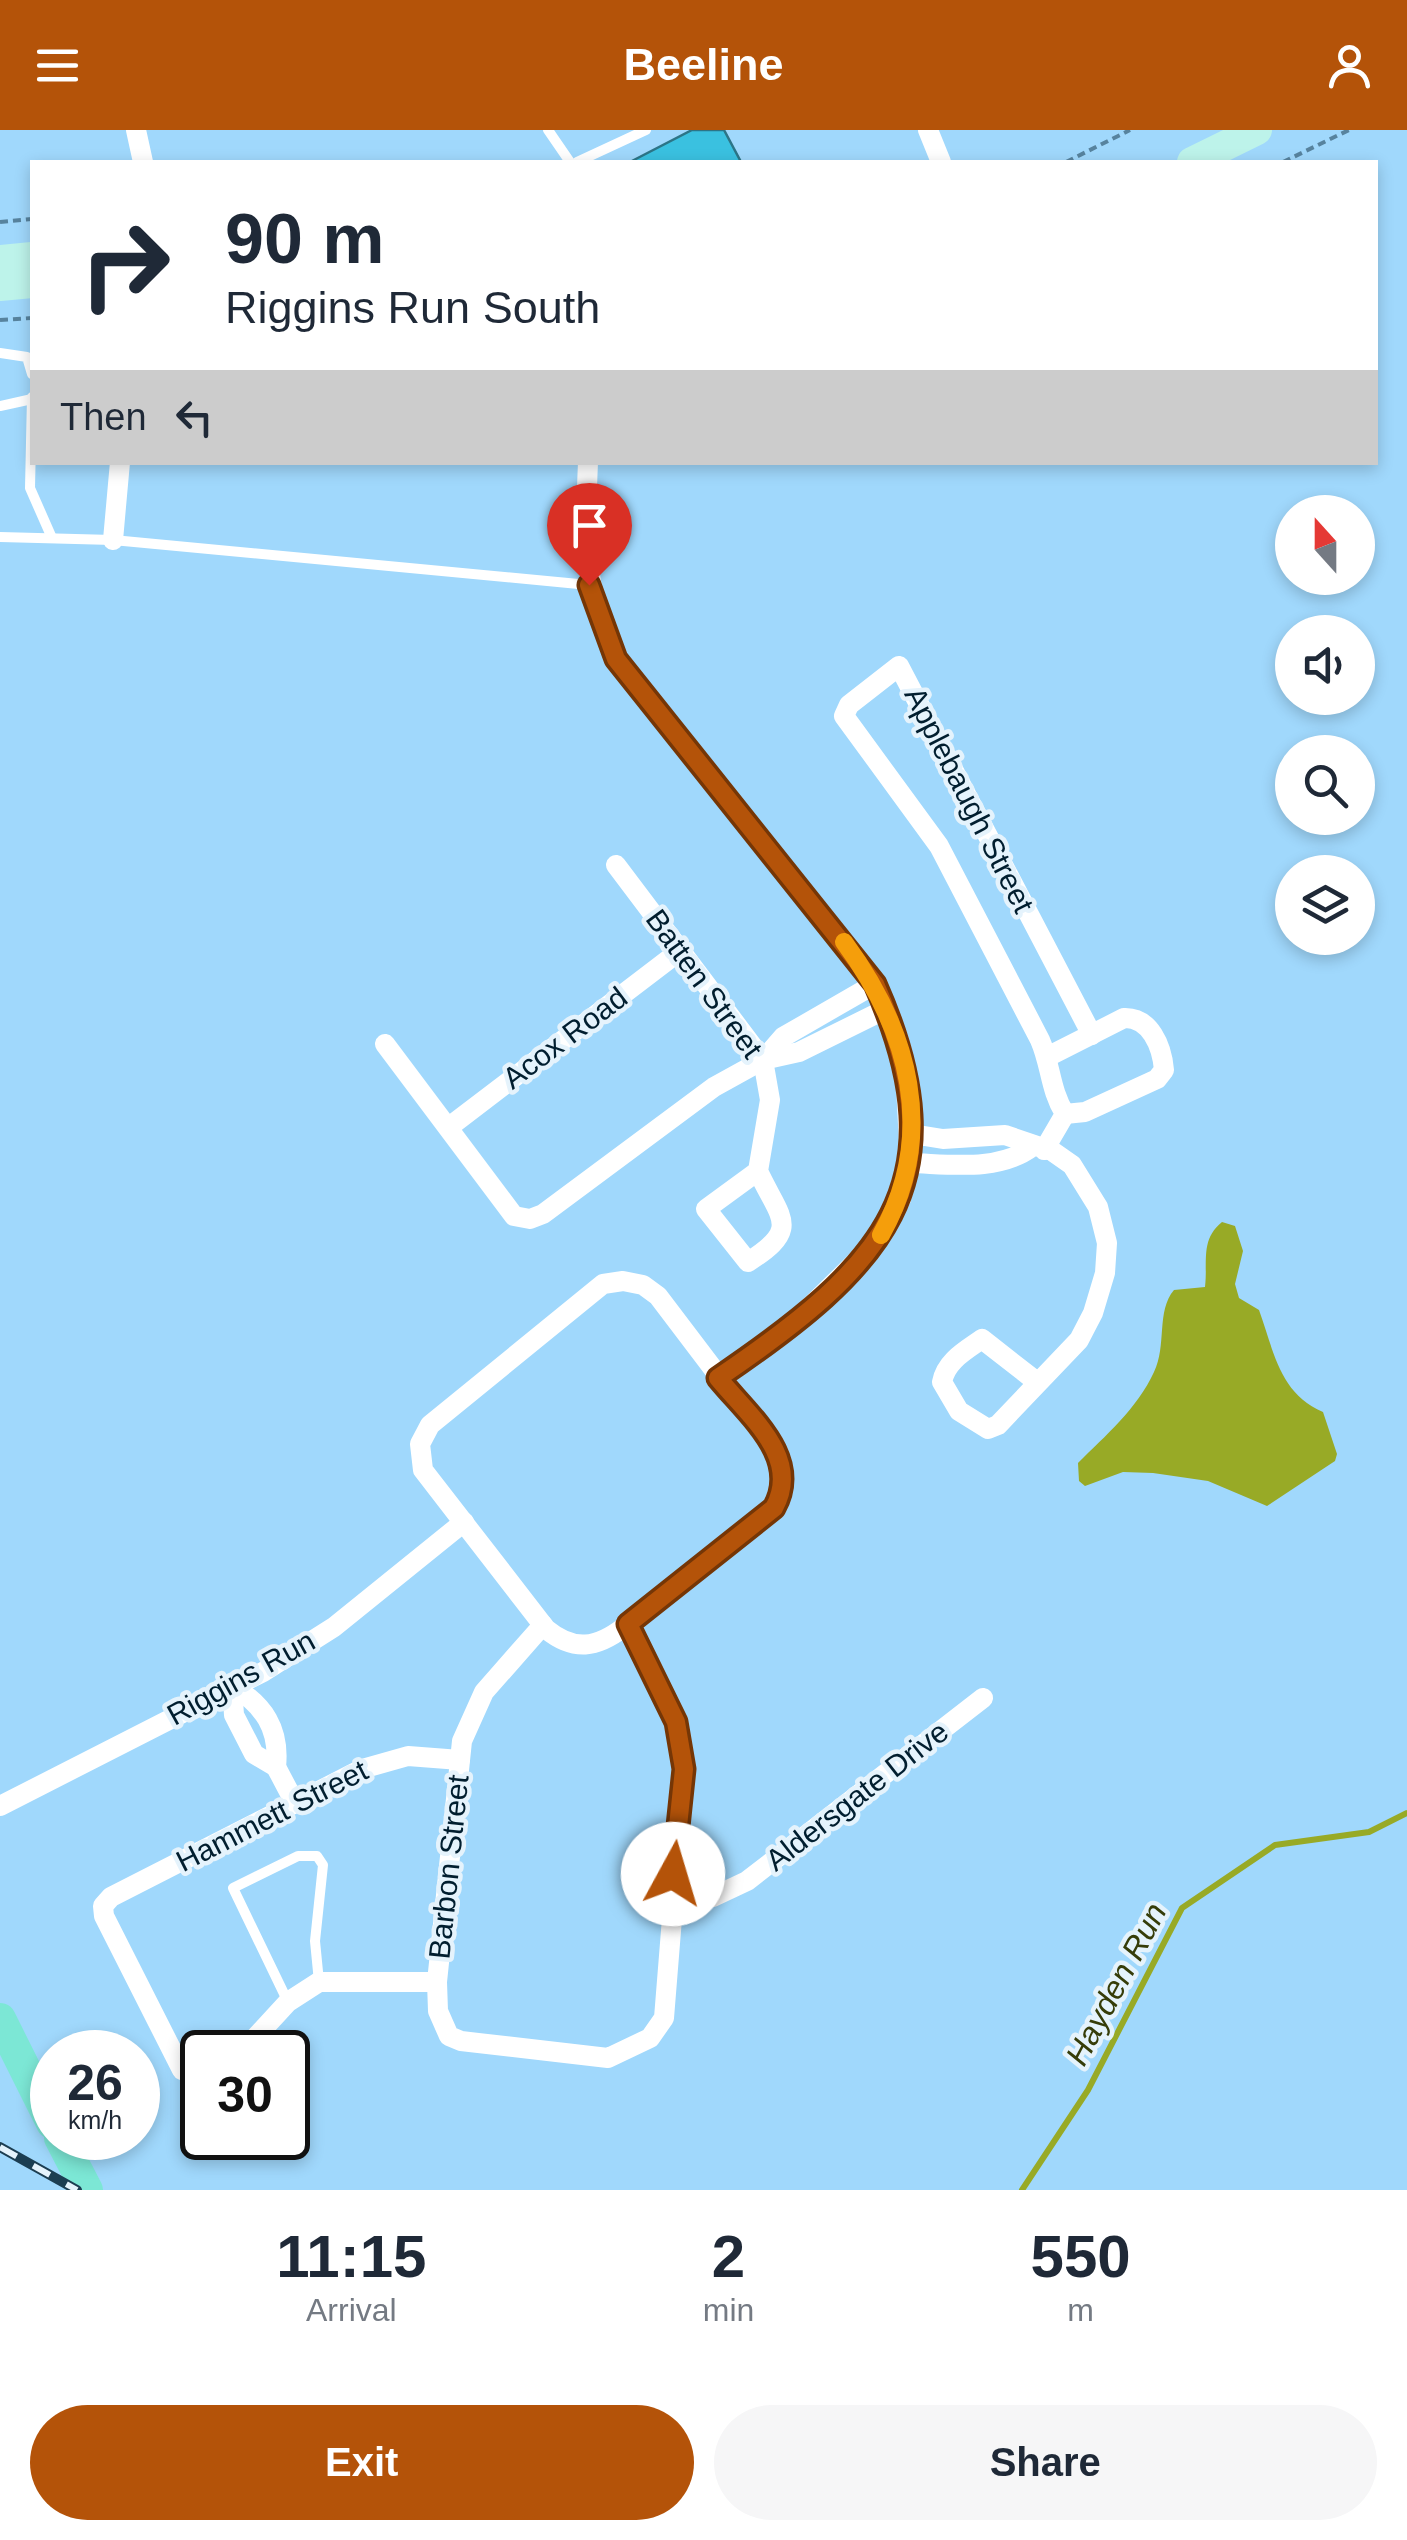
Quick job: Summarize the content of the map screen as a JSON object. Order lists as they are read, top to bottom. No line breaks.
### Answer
{"streets":{"street":["Applebaugh Street","Batten Street","Acox Road","Riggins Run","Aldersgate Drive","Hammett Street","Barbon Street"]},"crossings":[["Batten Street","Acox Road"],["Riggins Run","Barbon Street"],["Aldersgate Drive","Barbon Street"],["Hammett Street","Barbon Street"]],"water":["Hayden Run"],"north":"top","page":{"header":"Beeline","turn":["90 m","Riggins Run South"],"then":"Then","speed":"26 km/h","limit":"30","eta":["11:15","Arrival","2","min","550","m"],"buttons":["Exit","Share"]}}
